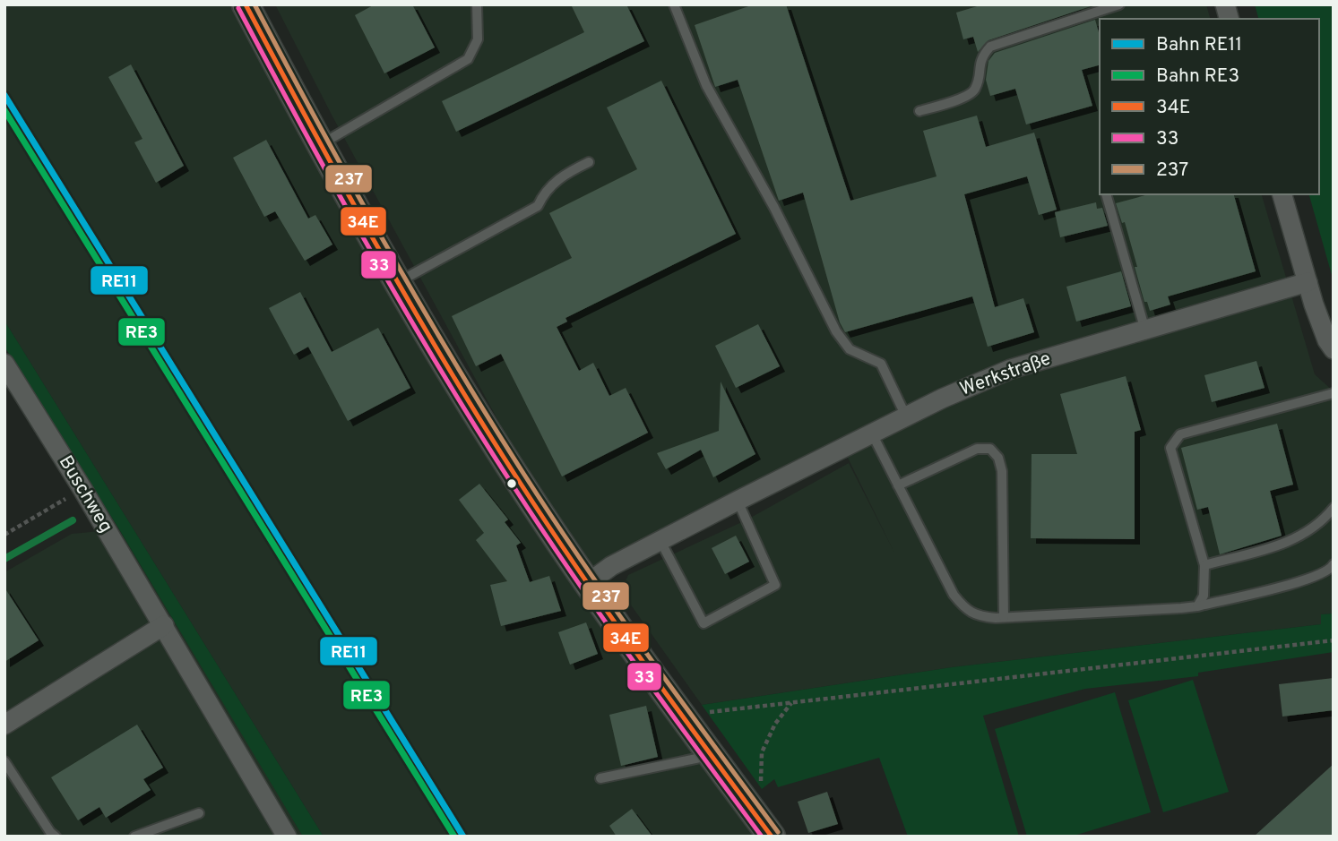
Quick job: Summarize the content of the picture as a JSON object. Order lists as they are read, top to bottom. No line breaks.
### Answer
{"streets":{"street":["Werkstraße","Buschweg"]},"lines":["transit line 34E","transit line 237","transit line 33","rail line RE11","rail line RE3"],"legend":["Bahn RE11","Bahn RE3","34E","33","237"]}
